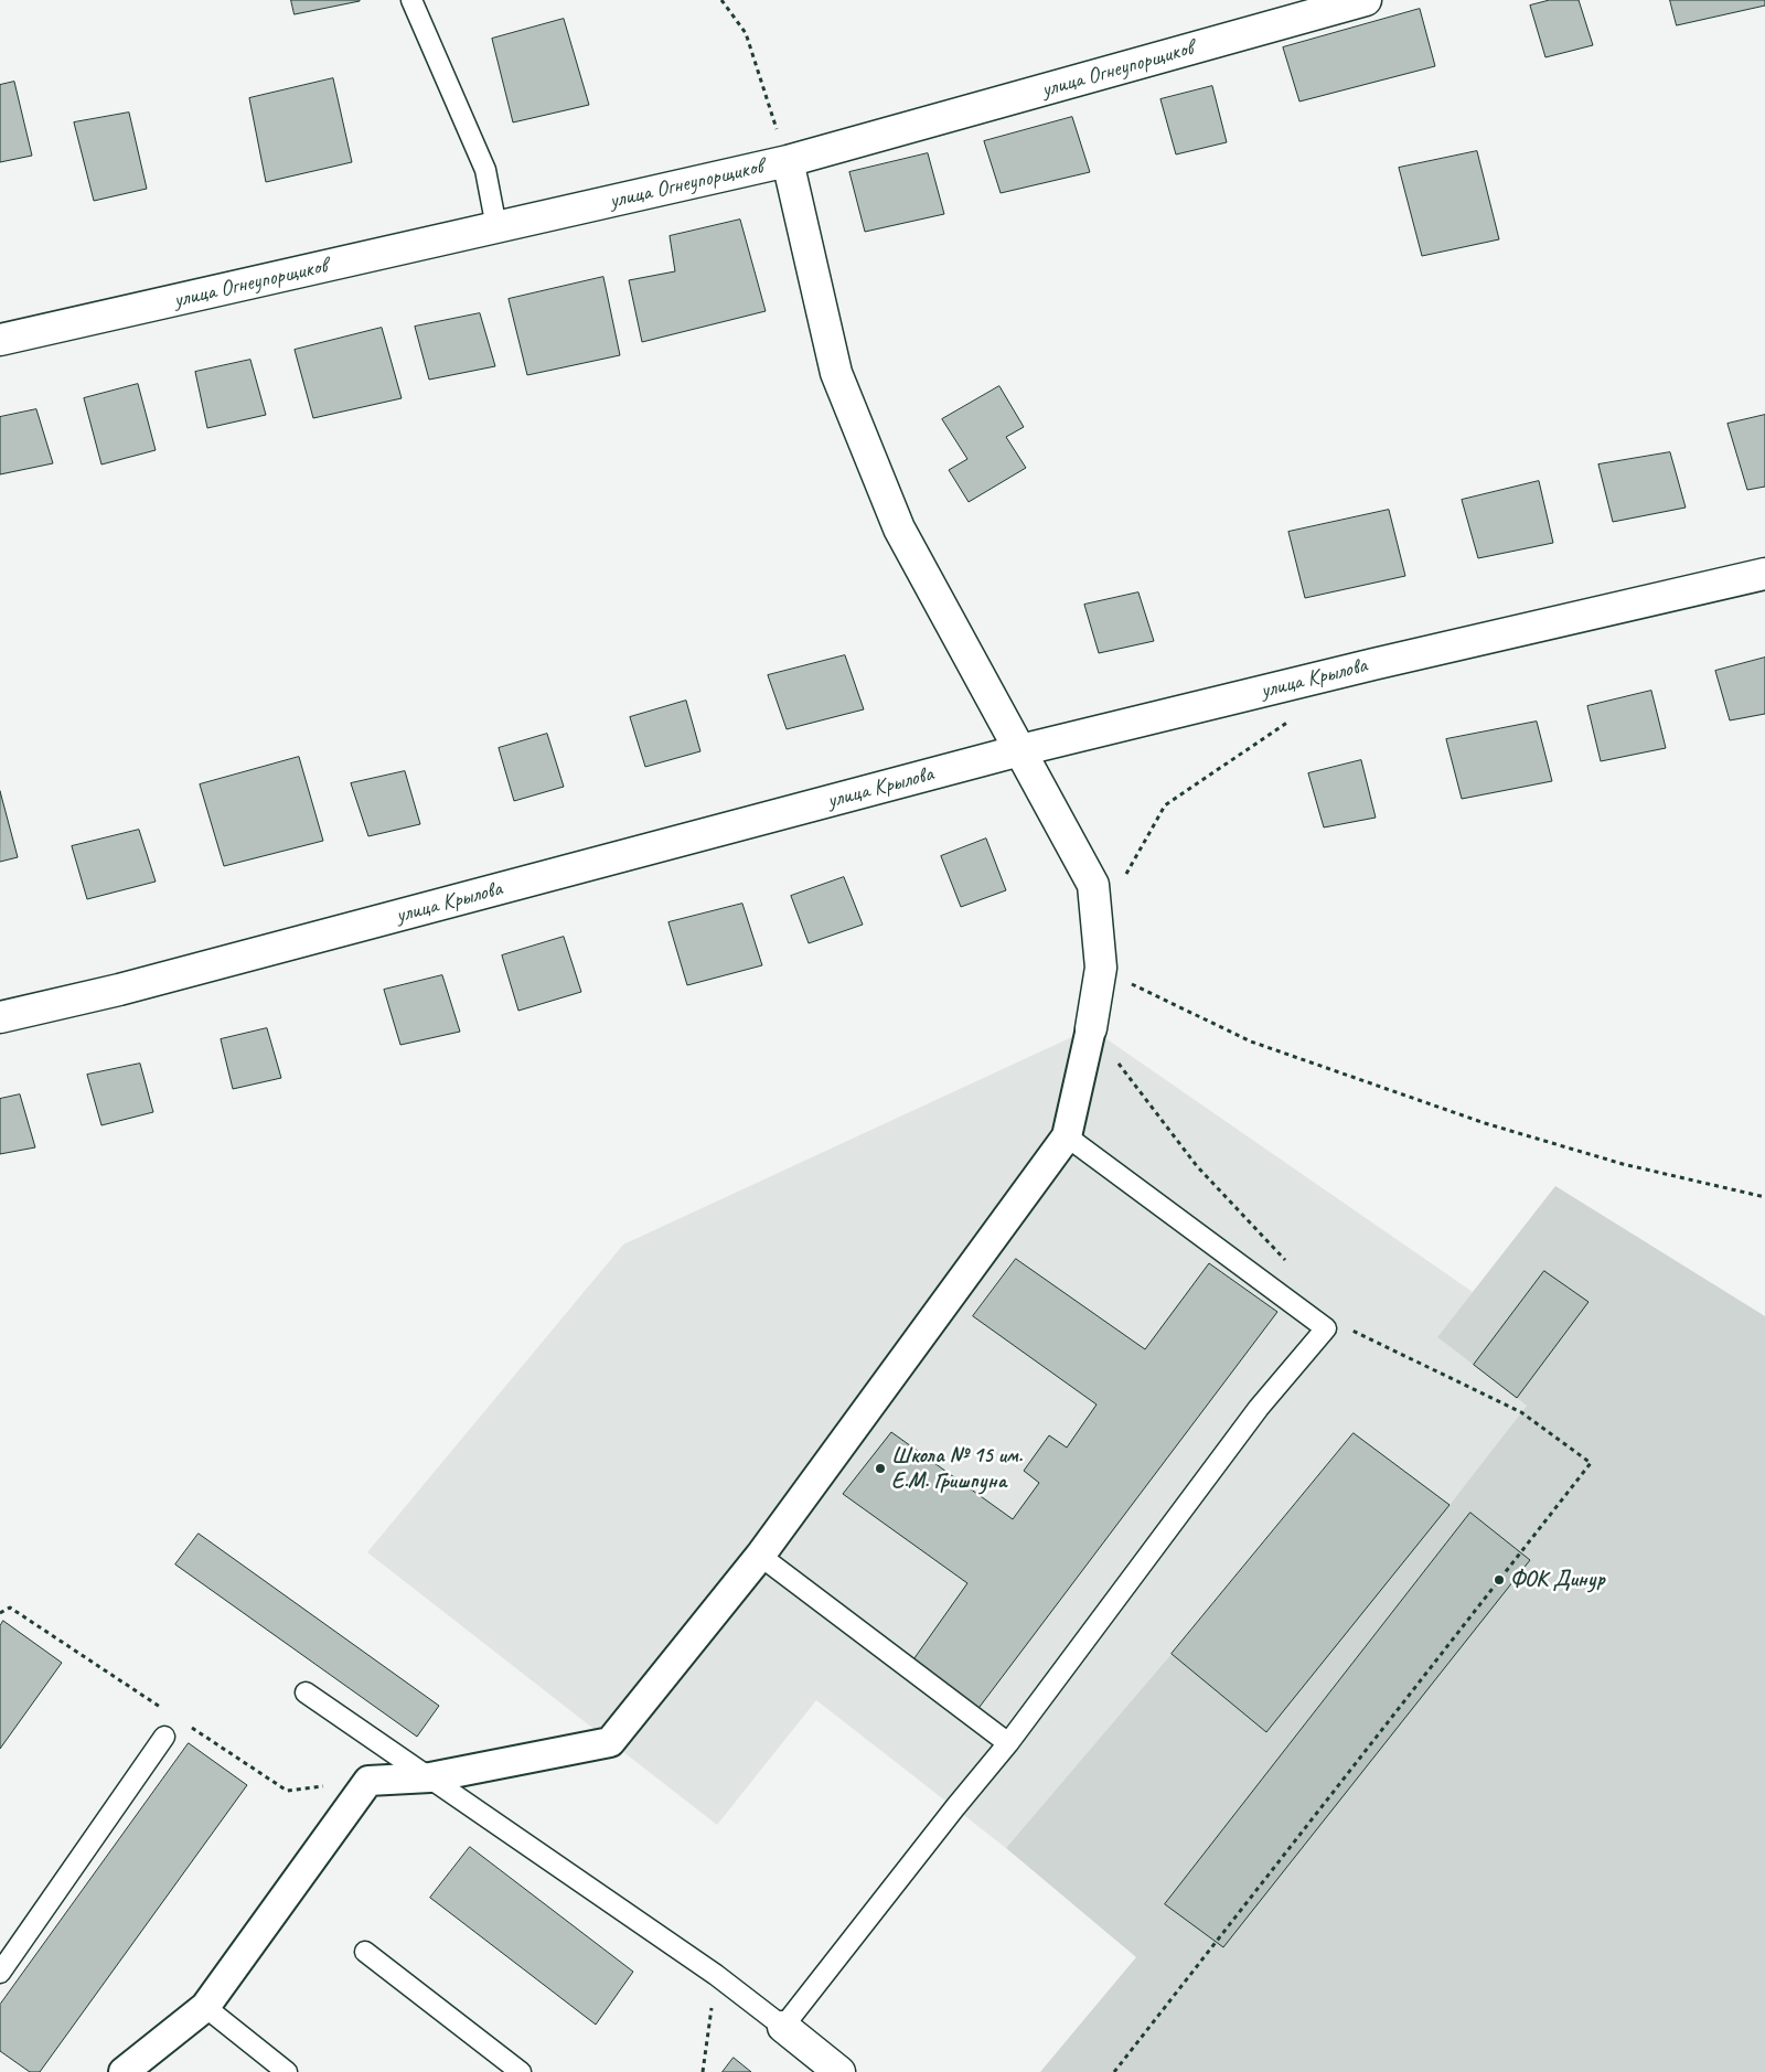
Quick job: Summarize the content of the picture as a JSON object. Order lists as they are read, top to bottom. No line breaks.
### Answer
{"streets":{"street":["улица Огнеупорщиков","улица Крылова"]},"places":["Школа № 15 им. Е.М. Гришпуна","ФОК Динур"]}
